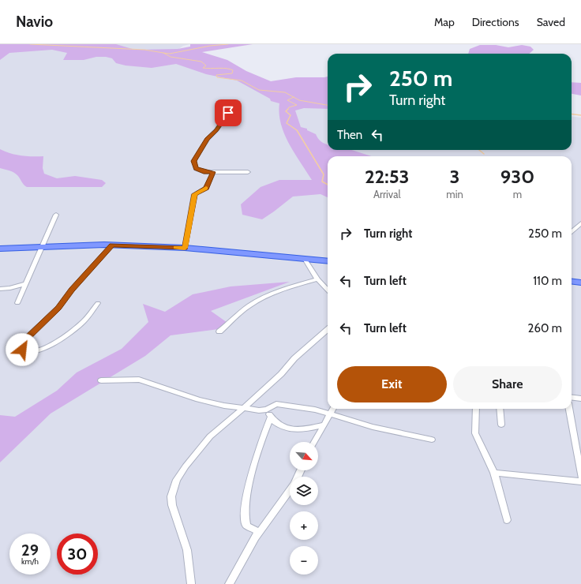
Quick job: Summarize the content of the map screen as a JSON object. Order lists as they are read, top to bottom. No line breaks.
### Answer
{"north":"bottom right","page":{"header":"Navio","nav":["Map","Directions","Saved"],"turn":["250 m","Turn right"],"then":"Then","eta":["22:53","Arrival","3","min","930","m"],"list":[{"name":"Turn right","value":"250 m"},{"name":"Turn left","value":"110 m"},{"name":"Turn left","value":"260 m"}],"buttons":["Exit","Share"],"map_buttons":["+","−"],"speed":"29 km/h","limit":"30"}}
